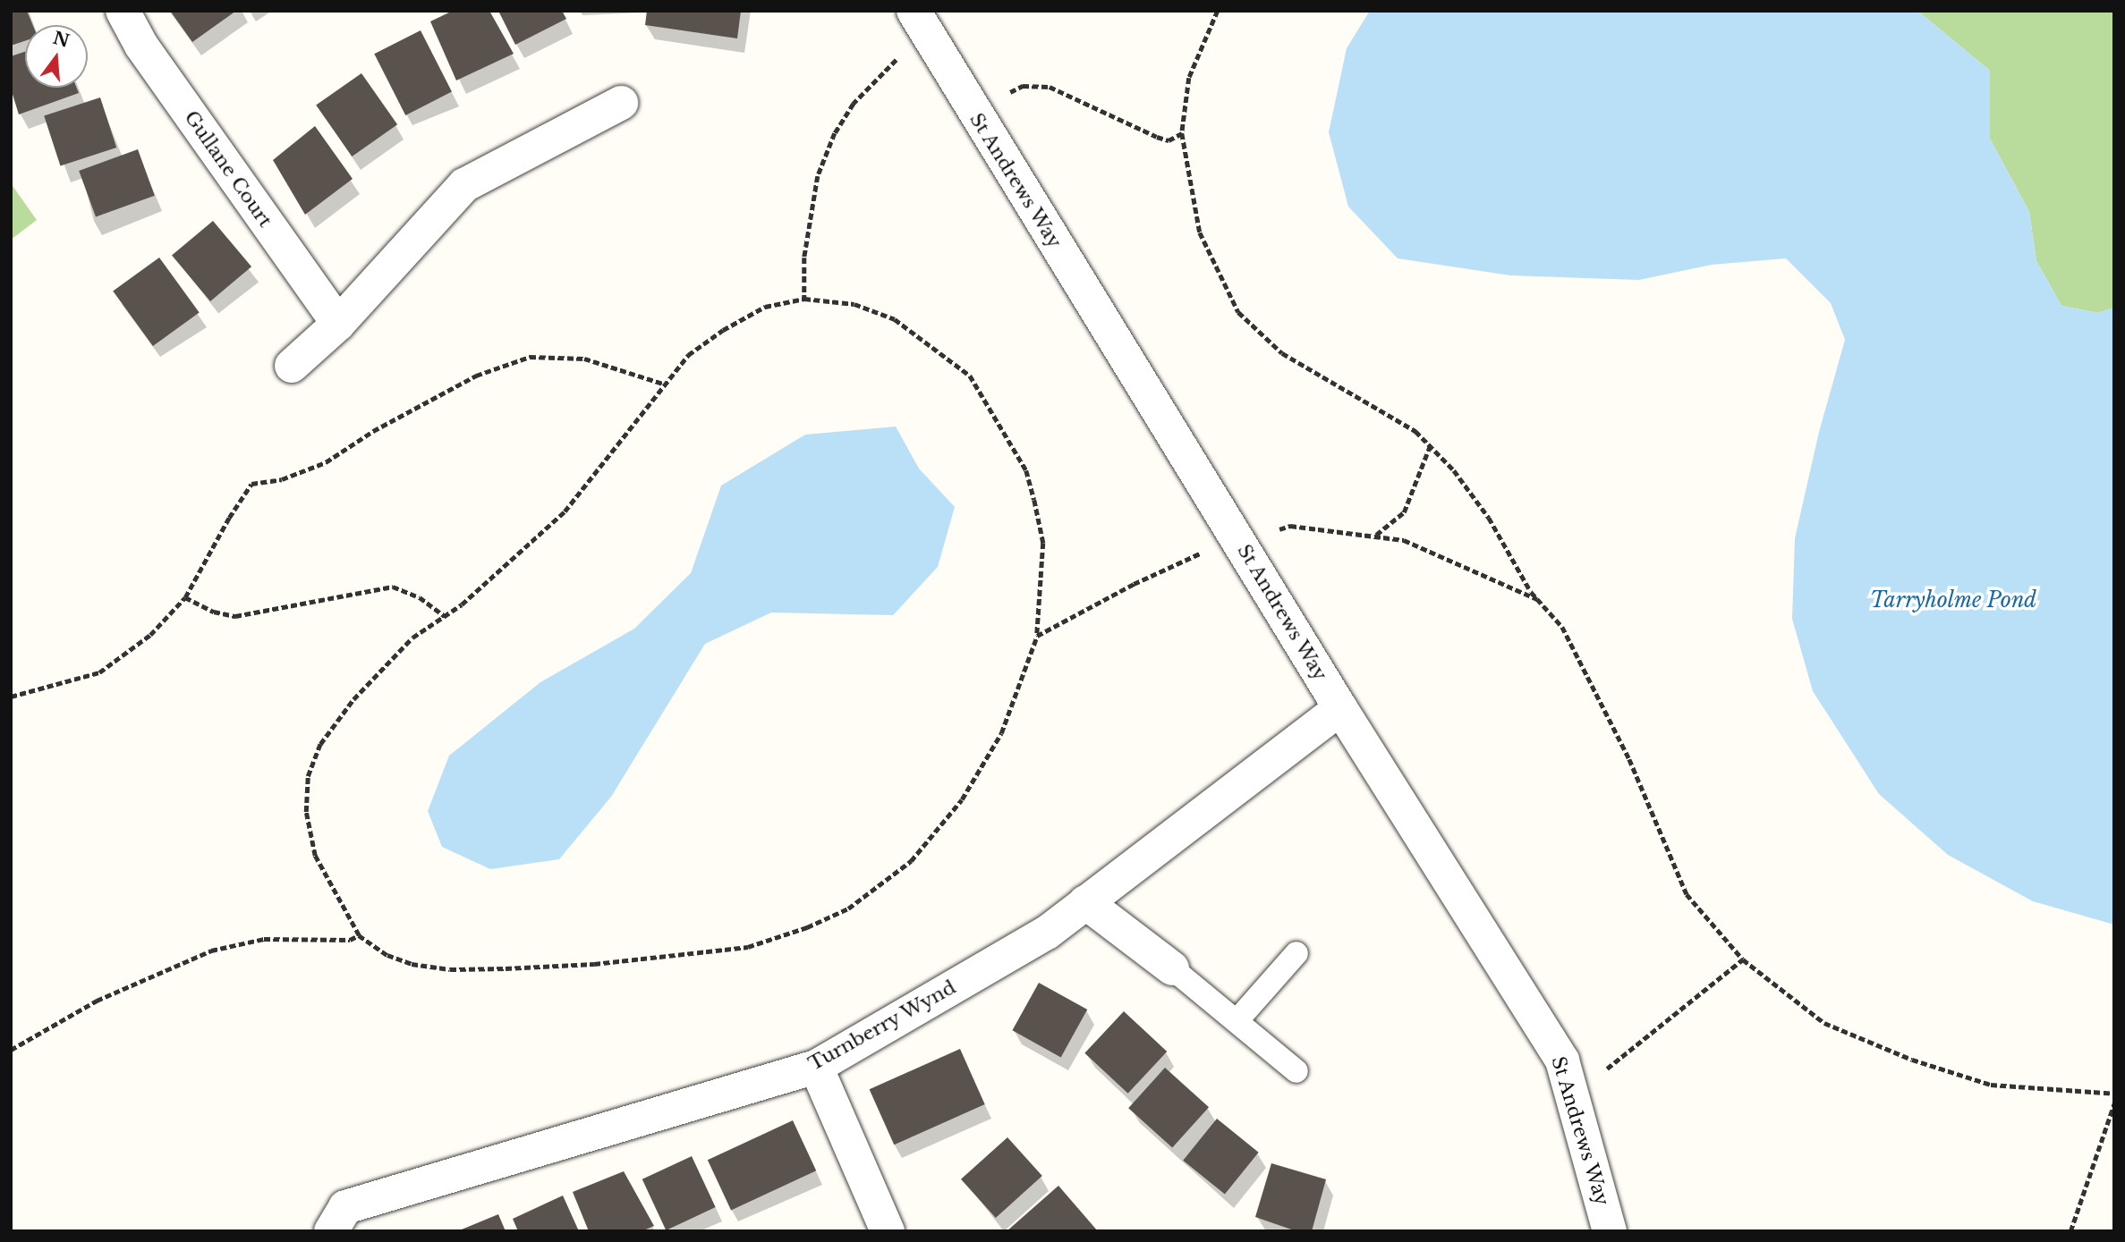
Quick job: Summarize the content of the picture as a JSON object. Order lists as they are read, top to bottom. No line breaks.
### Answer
{"streets":{"street":["Gullane Court","St Andrews Way","Turnberry Wynd"]},"crossings":[["St Andrews Way","Turnberry Wynd"]],"water":["Tarryholme Pond"],"north":"top"}
